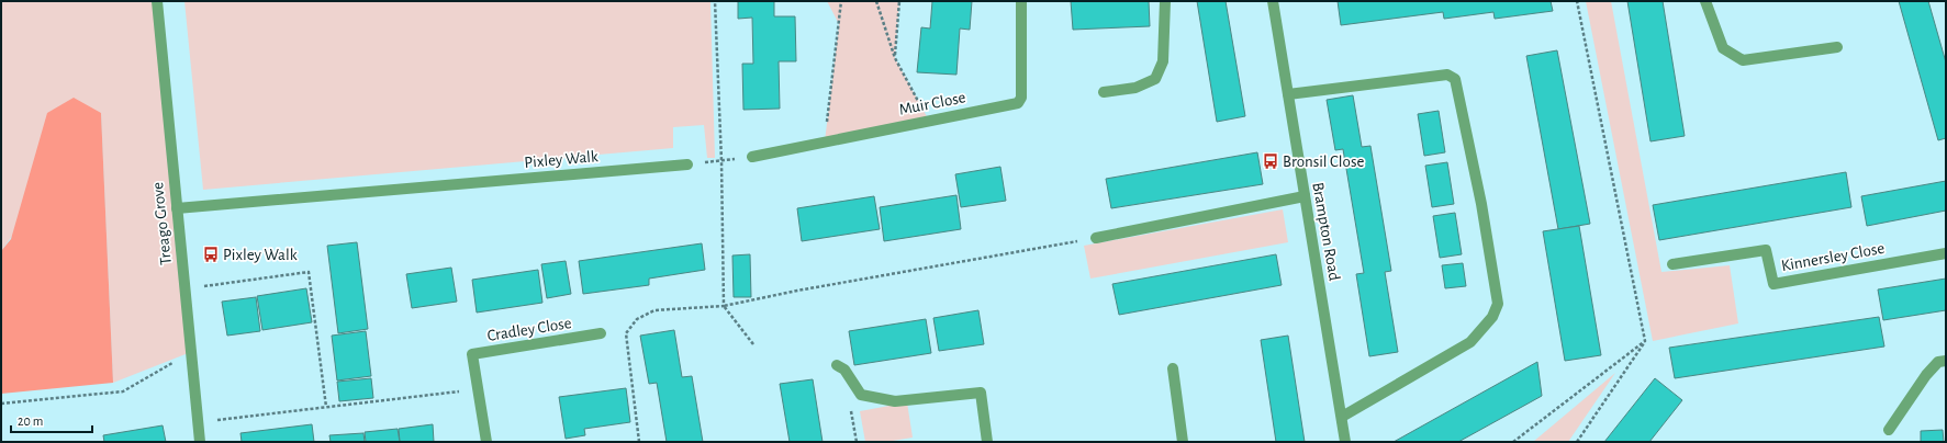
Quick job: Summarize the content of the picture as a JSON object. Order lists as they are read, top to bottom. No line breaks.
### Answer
{"streets":{"street":["Muir Close","Pixley Walk","Treago Grove","Brampton Road","Kinnersley Close","Cradley Close"]},"crossings":[["Pixley Walk","Treago Grove"]],"places":{"bus stop":["Bronsil Close","Pixley Walk"]},"scale_bar":"20 m"}
